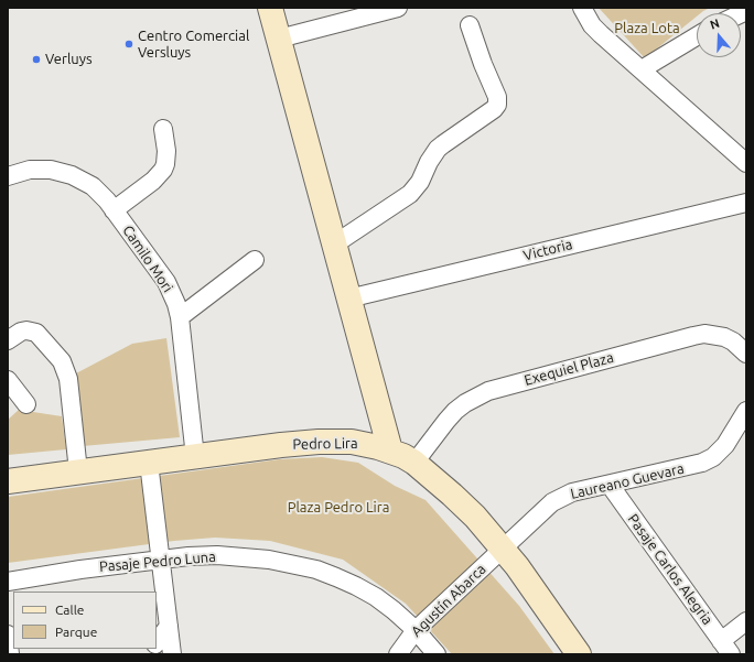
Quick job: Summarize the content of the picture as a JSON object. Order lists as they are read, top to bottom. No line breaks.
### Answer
{"streets":{"street":["Victoria","Camilo Mori","Exequiel Plaza","Pedro Lira","Laureano Guevara","Pasaje Pedro Luna","Pasaje Carlos Alegria","Agustín Abarca"]},"crossings":[["Camilo Mori","Pedro Lira"],["Exequiel Plaza","Pedro Lira"],["Pedro Lira","Laureano Guevara"],["Pedro Lira","Agustín Abarca"],["Laureano Guevara","Pasaje Carlos Alegria"],["Laureano Guevara","Agustín Abarca"],["Pasaje Pedro Luna","Agustín Abarca"]],"parks":["Plaza Lota","Plaza Pedro Lira"],"places":["Centro Comercial Versluys","Verluys"],"legend":["Calle","Parque"],"north":"top"}
